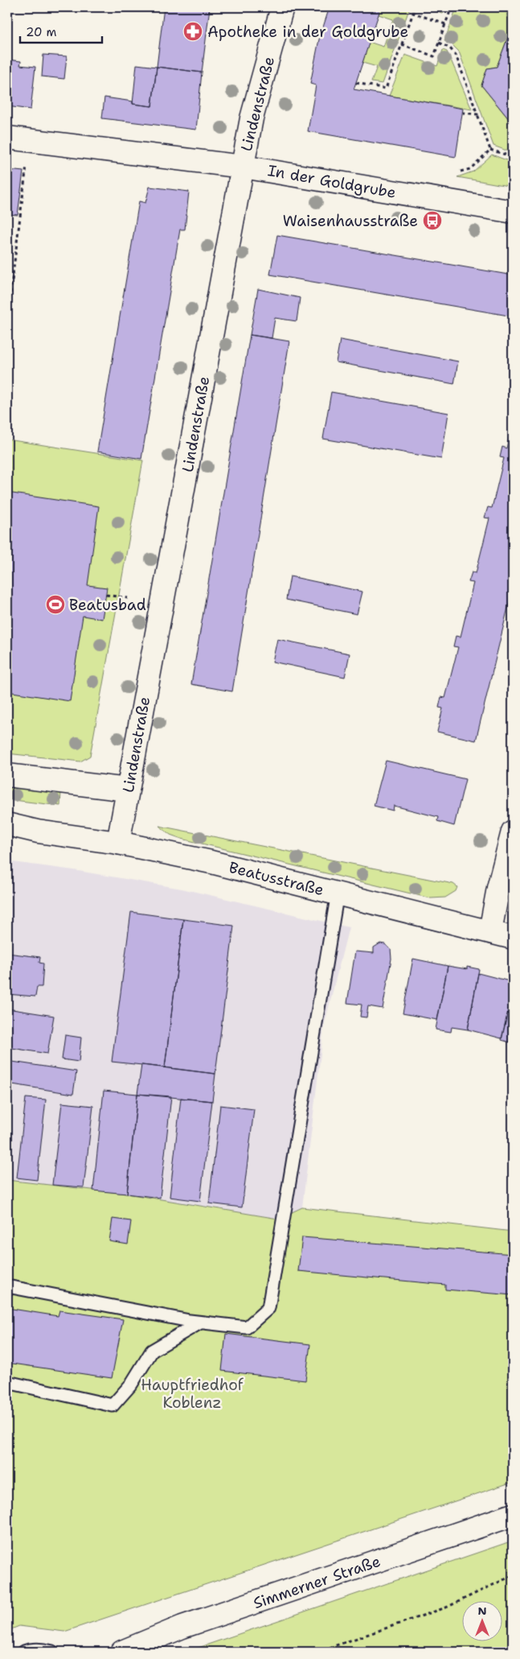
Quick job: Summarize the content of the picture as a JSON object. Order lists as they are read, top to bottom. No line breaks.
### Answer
{"streets":{"street":["Lindenstraße","In der Goldgrube","Beatusstraße","Simmerner Straße"]},"crossings":[["Lindenstraße","In der Goldgrube"],["Lindenstraße","Beatusstraße"]],"parks":["Hauptfriedhof Koblenz"],"places":{"pharmacy":["Apotheke in der Goldgrube"],"bus stop":["Waisenhausstraße"],"sports":["Beatusbad"]},"scale_bar":"20 m","north":"top"}
